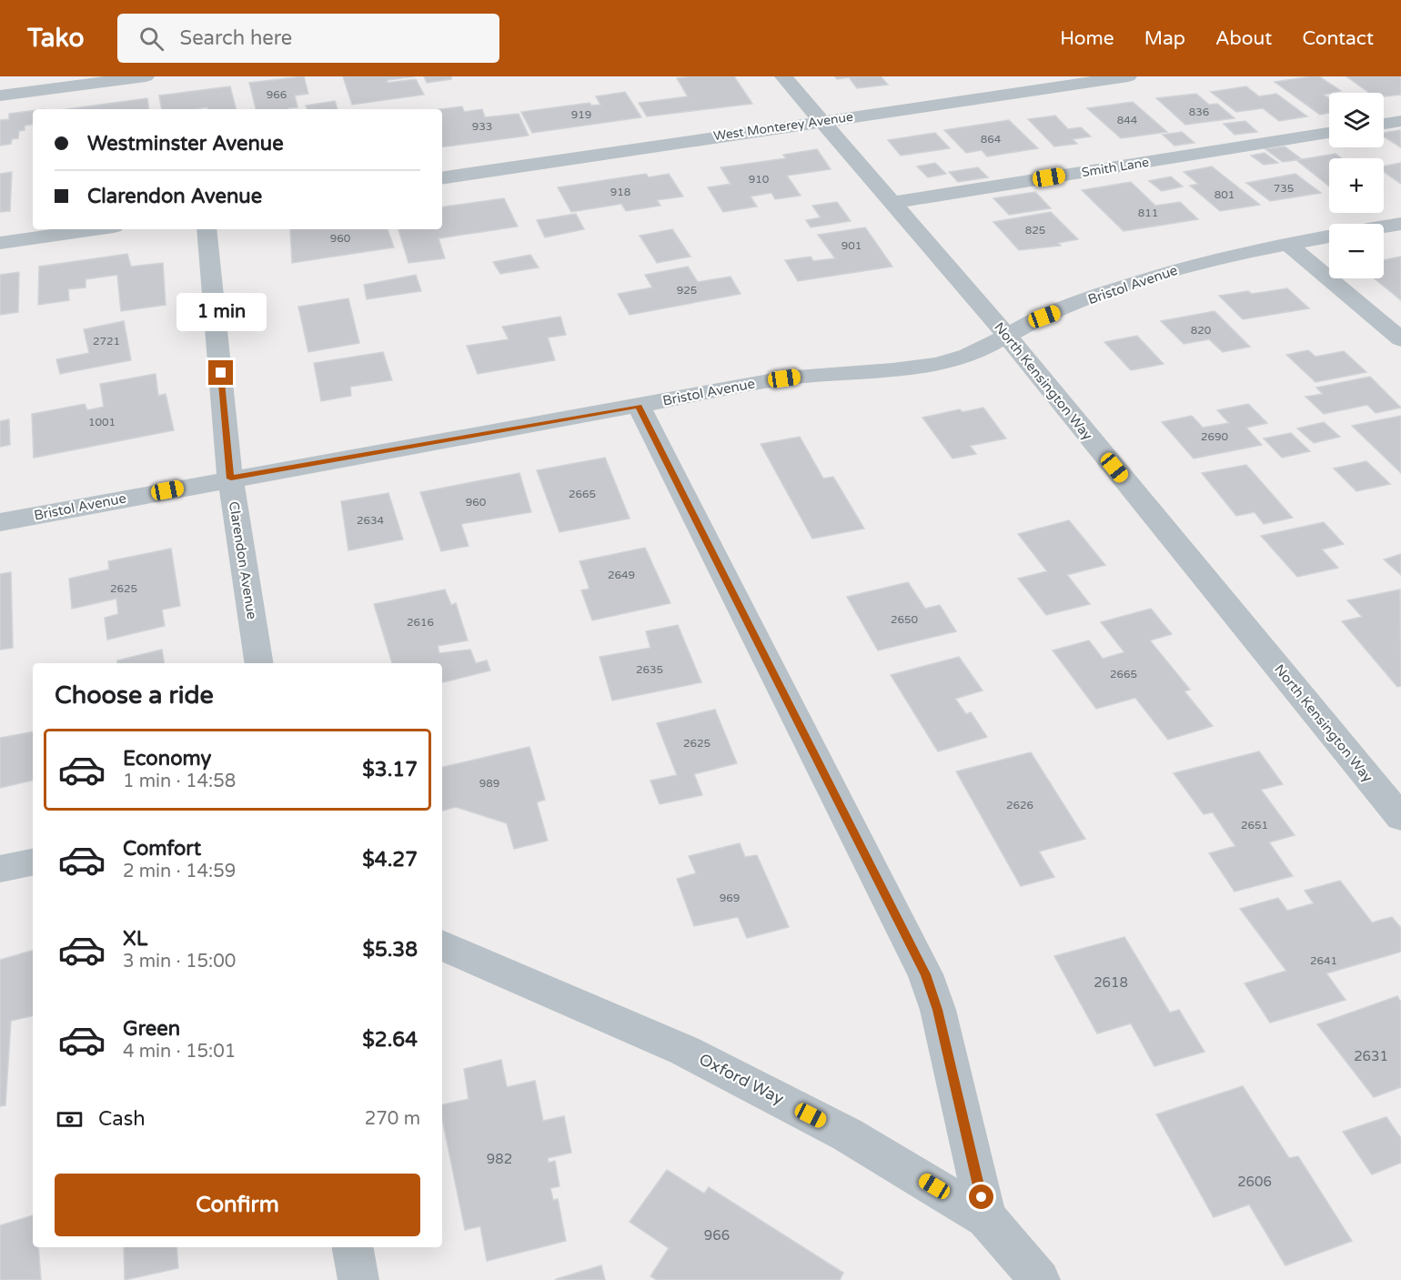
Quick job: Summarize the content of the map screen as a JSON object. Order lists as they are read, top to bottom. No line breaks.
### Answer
{"streets":{"street":["West Monterey Avenue","Smith Lane","Bristol Avenue","North Kensington Way","Clarendon Avenue","Oxford Way"]},"crossings":[["West Monterey Avenue","North Kensington Way"],["Smith Lane","North Kensington Way"],["Bristol Avenue","North Kensington Way"],["Bristol Avenue","Clarendon Avenue"]],"house_numbers":["966","836","919","844","933","864","910","735","918","801","811","825","960","901","925","820","2721","1001","2690","2665","960","2634","2649","2625","2650","2616","2635","2665","2625","989","2626","2651","969","2641","2618","2631","982","2606","966"],"page":{"header":"Tako","search":"Search here","nav":["Home","Map","About","Contact"],"map_buttons":["+","−"],"banner":["Westminster Avenue","Clarendon Avenue"],"bubble":"1 min","heading":"Choose a ride","list":[{"name":"Economy","note":"1 min · 14:58","value":"$3.17"},{"name":"Comfort","note":"2 min · 14:59","value":"$4.27"},{"name":"XL","note":"3 min · 15:00","value":"$5.38"},{"name":"Green","note":"4 min · 15:01","value":"$2.64"}],"pay":["Cash","270 m"],"buttons":"Confirm"}}
